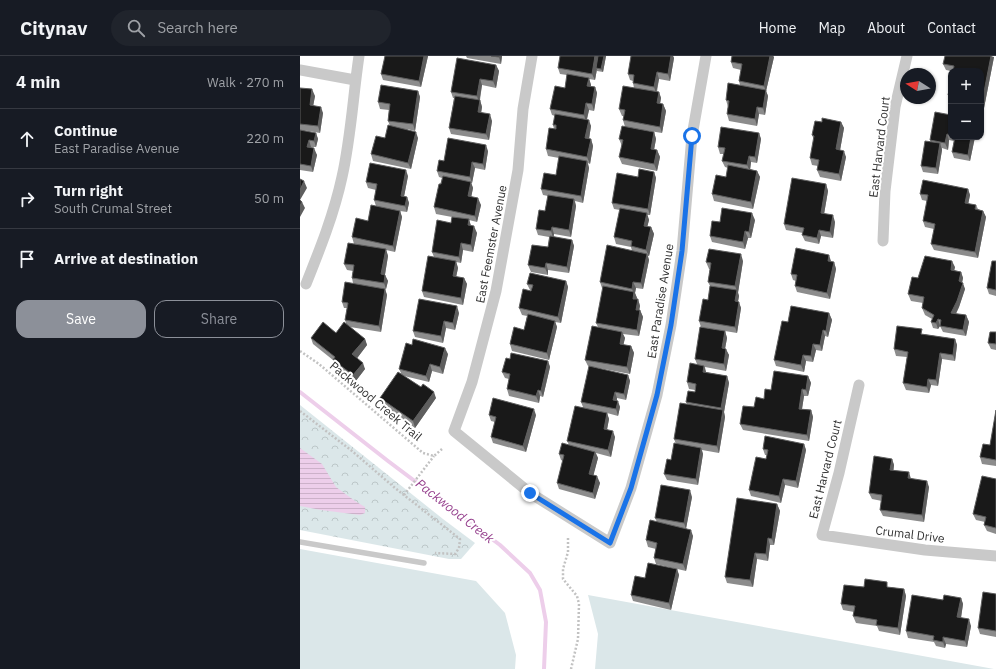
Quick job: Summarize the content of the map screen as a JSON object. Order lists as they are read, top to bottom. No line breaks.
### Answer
{"streets":{"street":["East Harvard Court","East Feemster Avenue","East Paradise Avenue","Crumal Drive"],"path":["Packwood Creek Trail"]},"crossings":[["East Harvard Court","Crumal Drive"],["East Feemster Avenue","East Paradise Avenue"]],"water":["Packwood Creek"],"north":"left","page":{"header":"Citynav","search":"Search here","nav":["Home","Map","About","Contact"],"heading":["4 min","Walk · 270 m"],"map_buttons":["+","−"],"list":[["Continue","East Paradise Avenue","220 m"],["Turn right","South Crumal Street","50 m"],"Arrive at destination"],"buttons":["Save","Share"]}}
